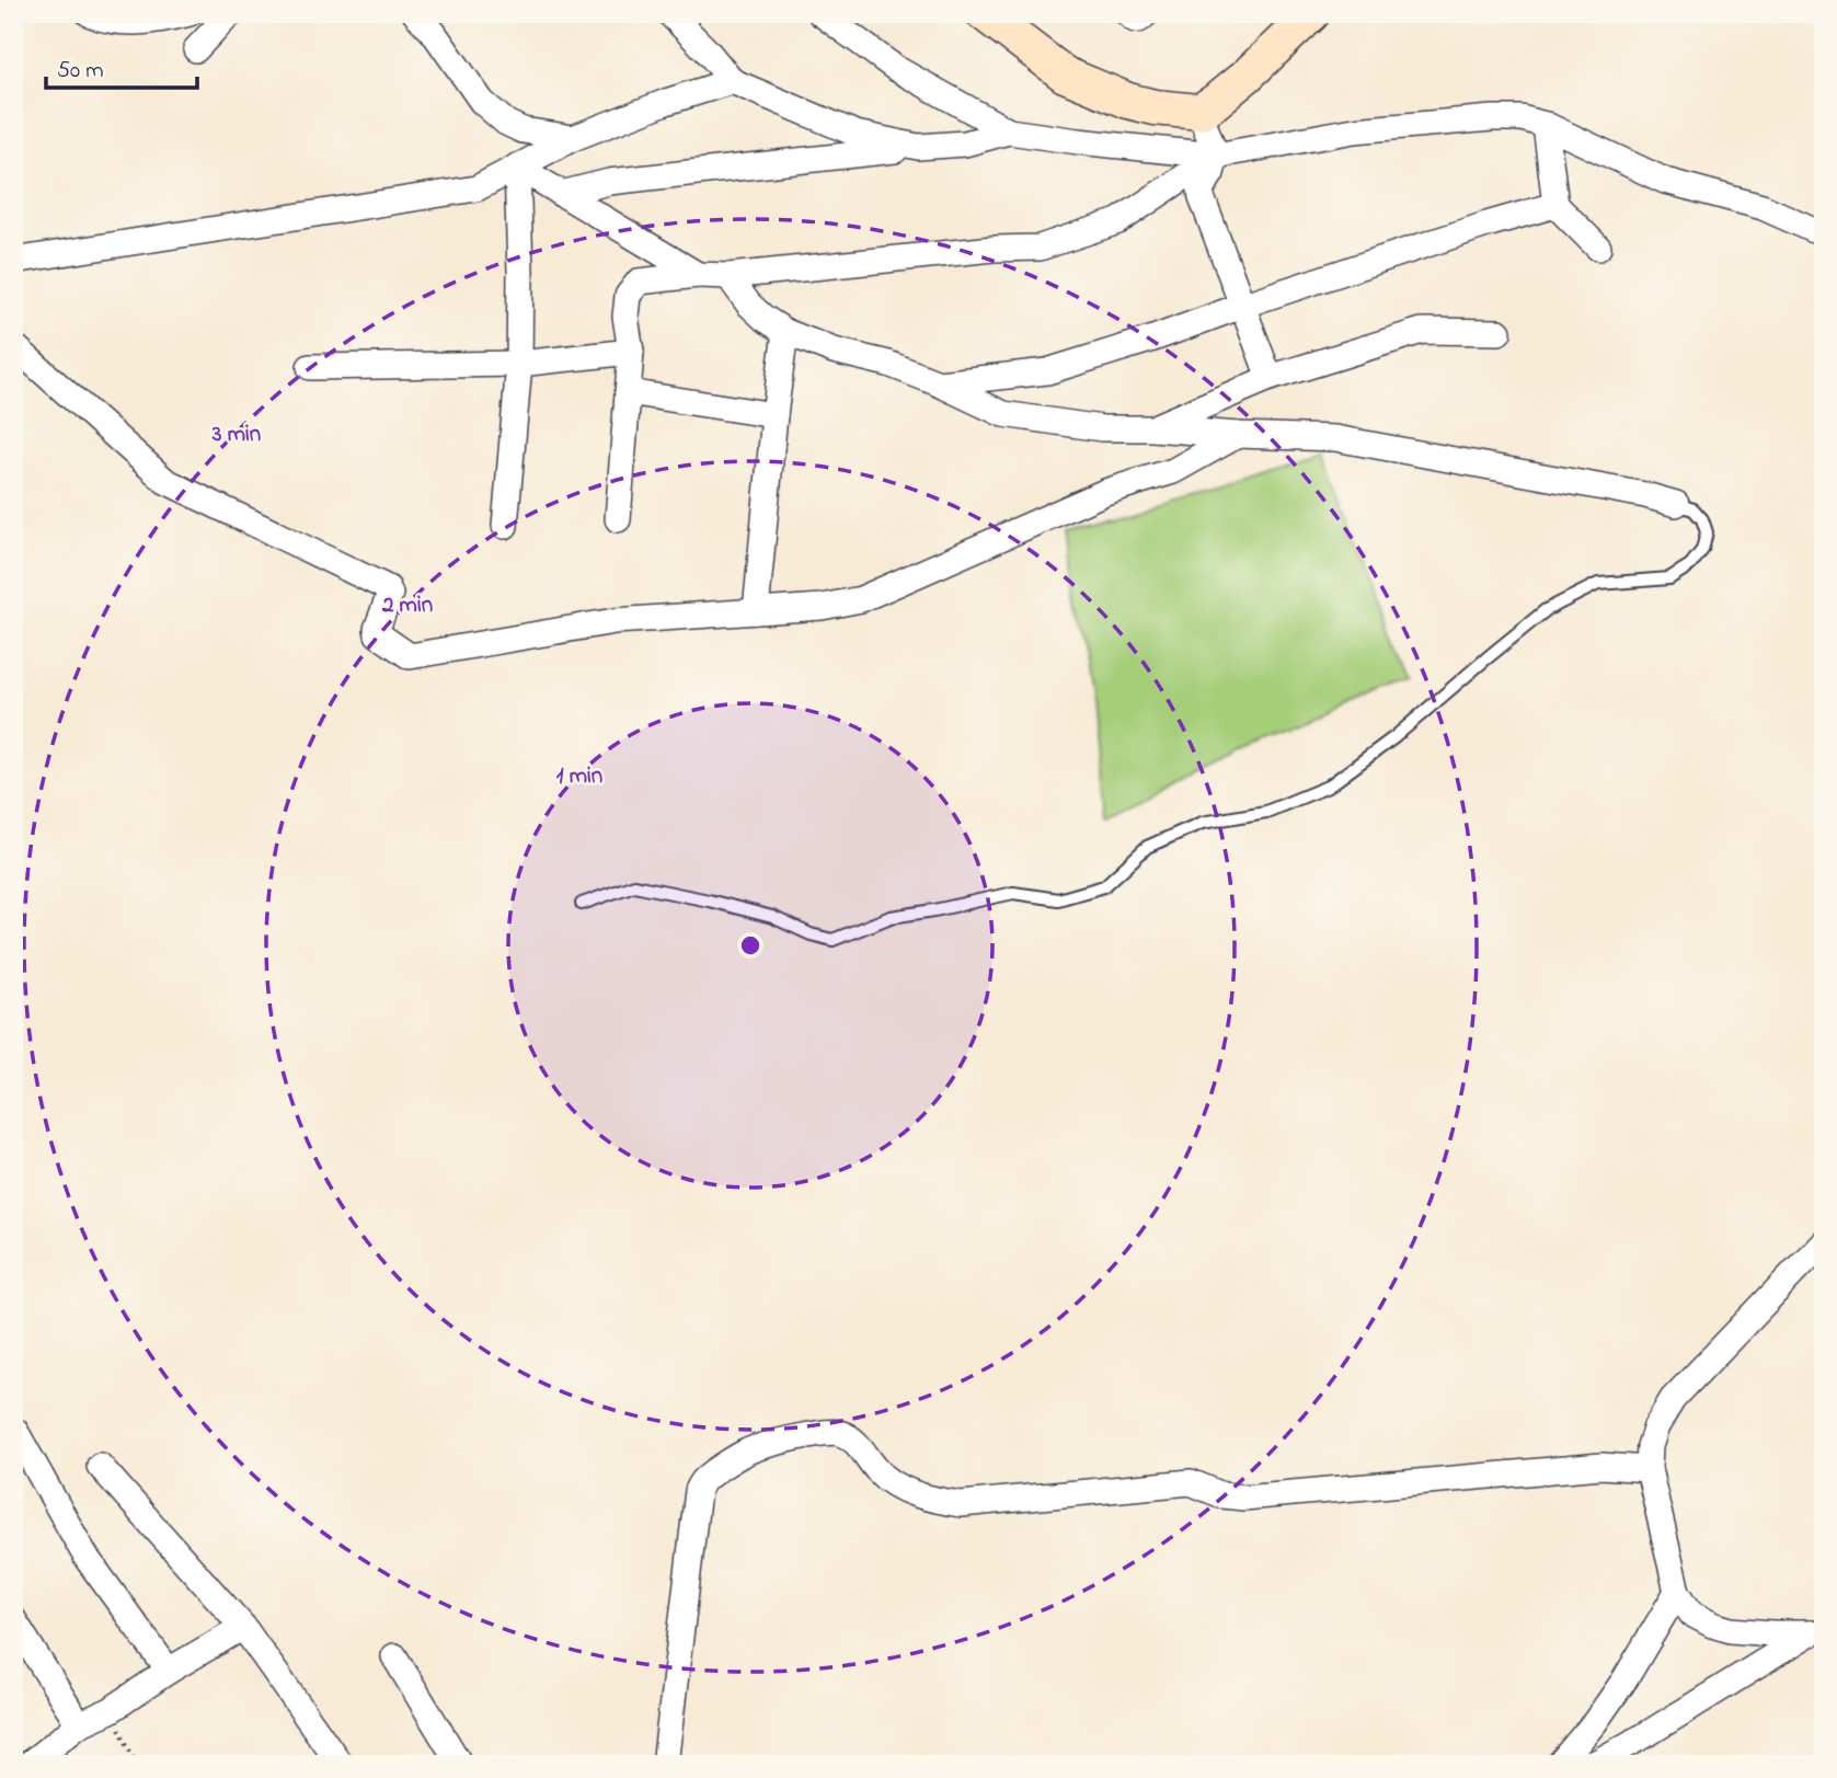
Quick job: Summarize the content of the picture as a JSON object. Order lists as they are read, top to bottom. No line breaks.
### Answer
{"scale_bar":"50 m","rings":["3 min","2 min","1 min"]}
